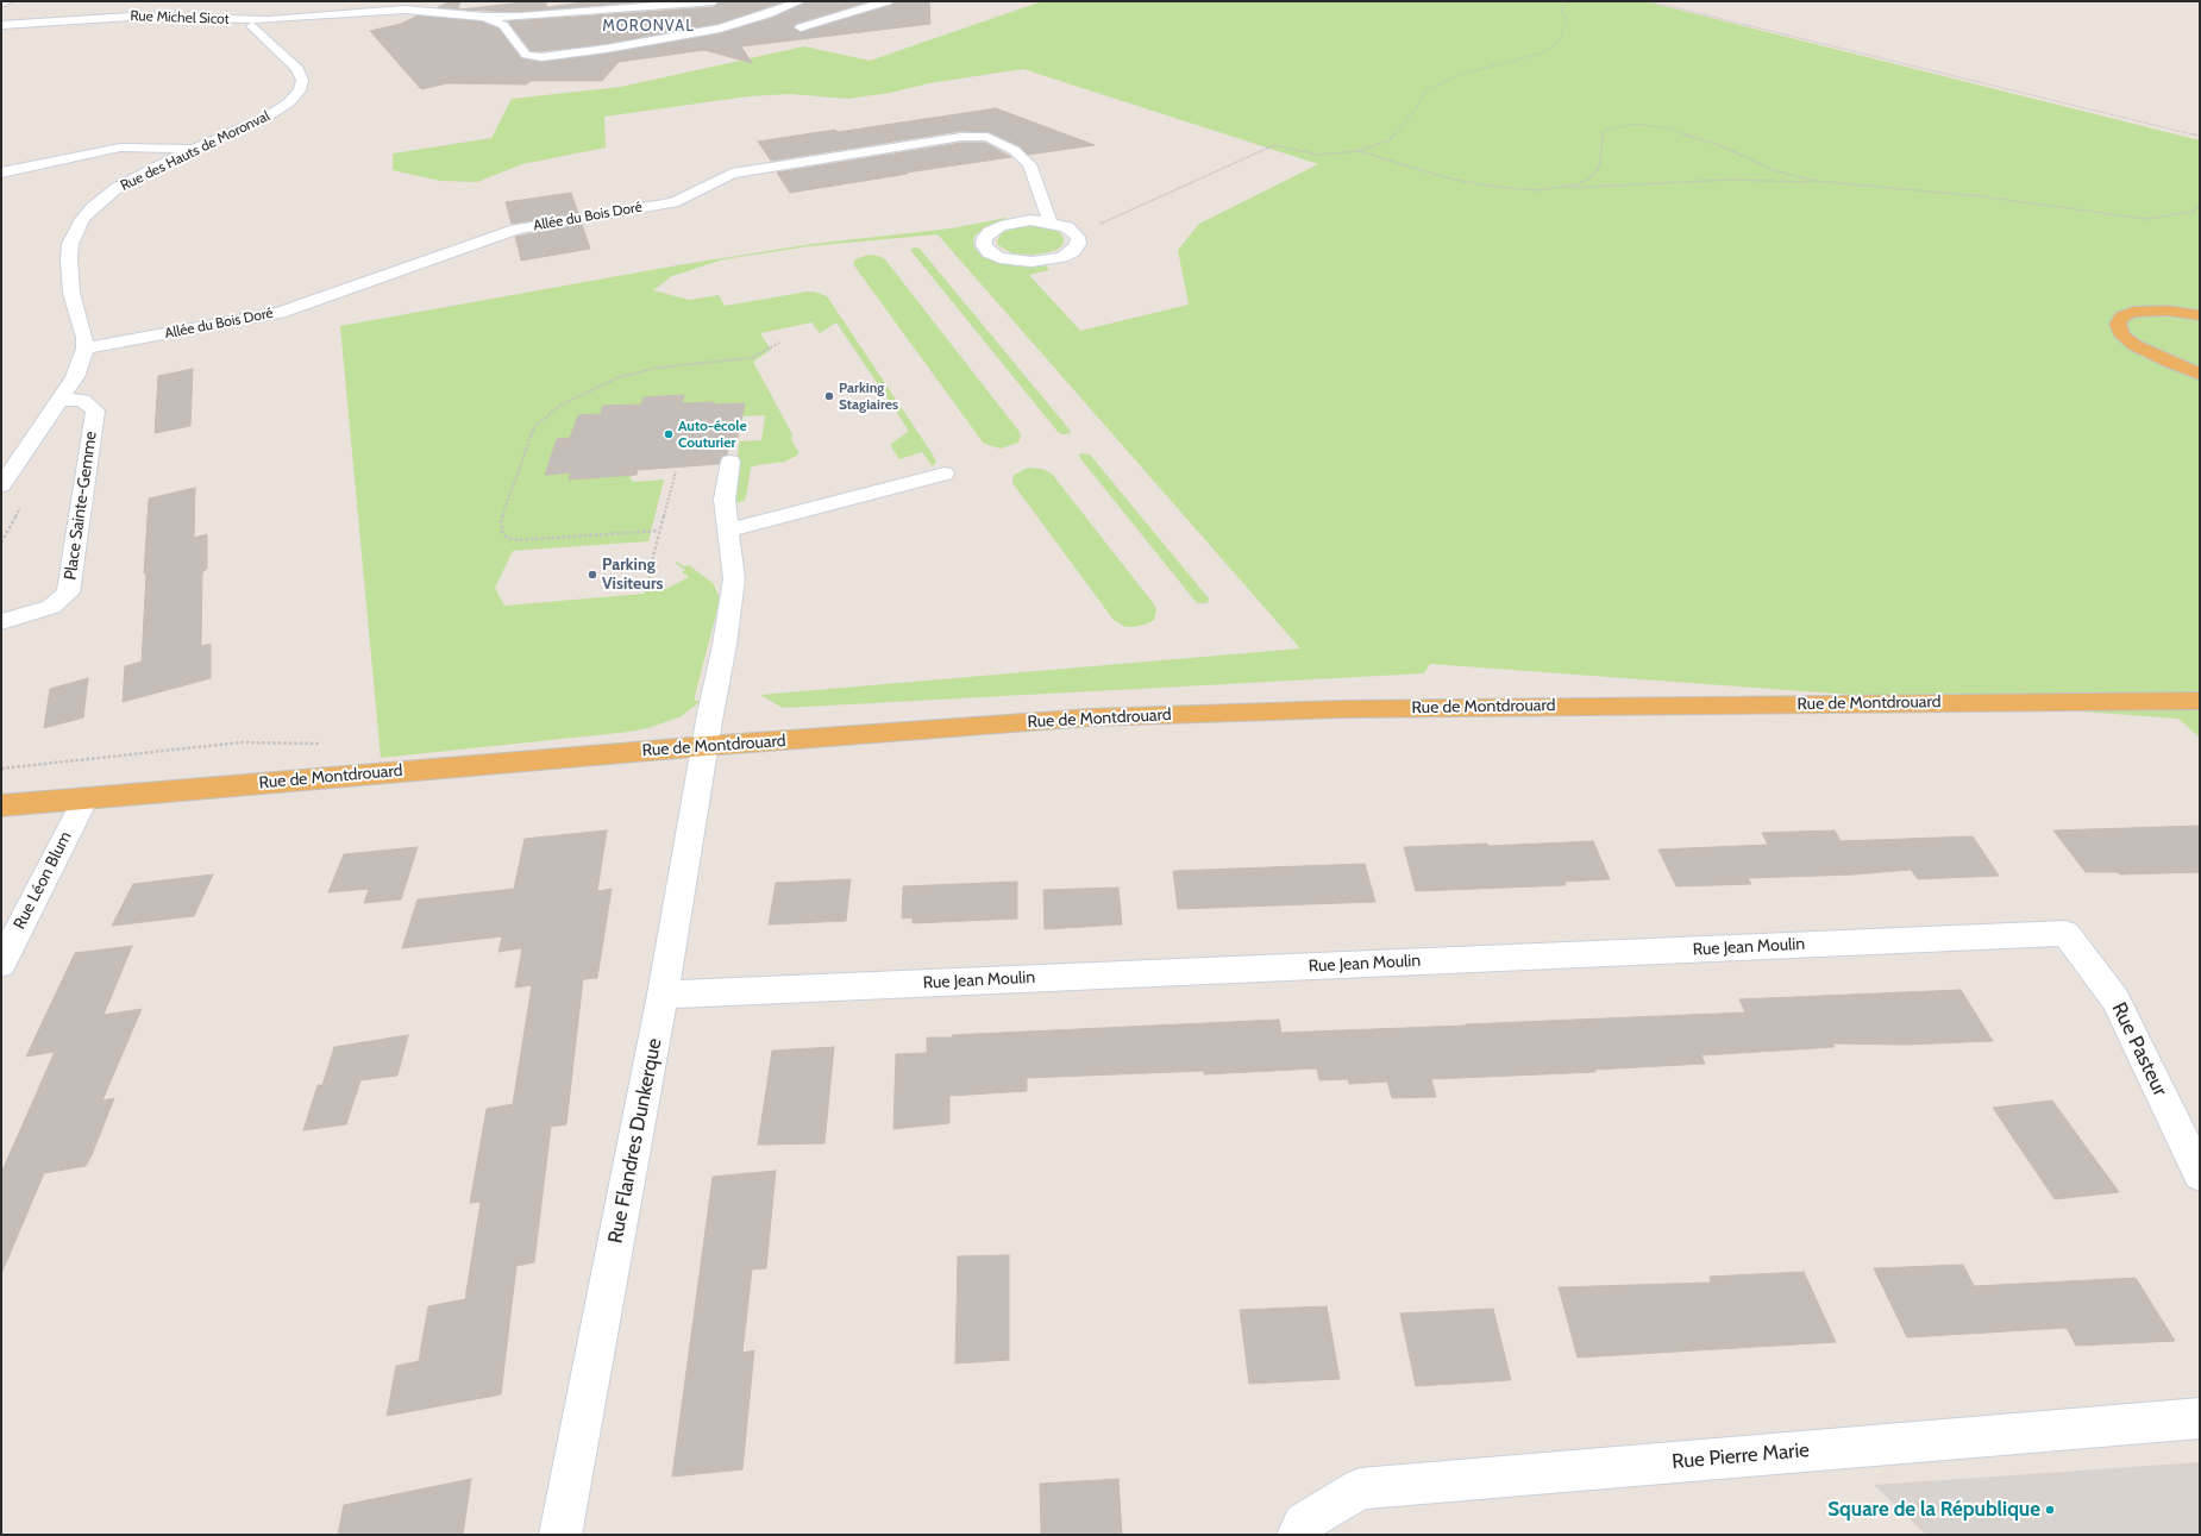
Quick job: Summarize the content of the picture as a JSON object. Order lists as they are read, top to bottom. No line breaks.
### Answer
{"streets":{"main road":["Rue de Montdrouard"],"street":["Rue Michel Sicot","Rue des Hauts de Moronval","Allée du Bois Doré","Place Sainte-Gemme","Rue Léon Blum","Rue Jean Moulin","Rue Pasteur","Rue Flandres Dunkerque","Rue Pierre Marie"]},"crossings":[["Rue Michel Sicot","Rue des Hauts de Moronval"],["Rue des Hauts de Moronval","Allée du Bois Doré"],["Rue des Hauts de Moronval","Place Sainte-Gemme"],["Rue de Montdrouard","Rue Léon Blum"],["Rue de Montdrouard","Rue Flandres Dunkerque"],["Rue Jean Moulin","Rue Pasteur"],["Rue Jean Moulin","Rue Flandres Dunkerque"]],"districts":["MORONVAL"],"places":["Parking Stagiaires","Auto-école Couturier","Parking Visiteurs","Square de la République"]}
